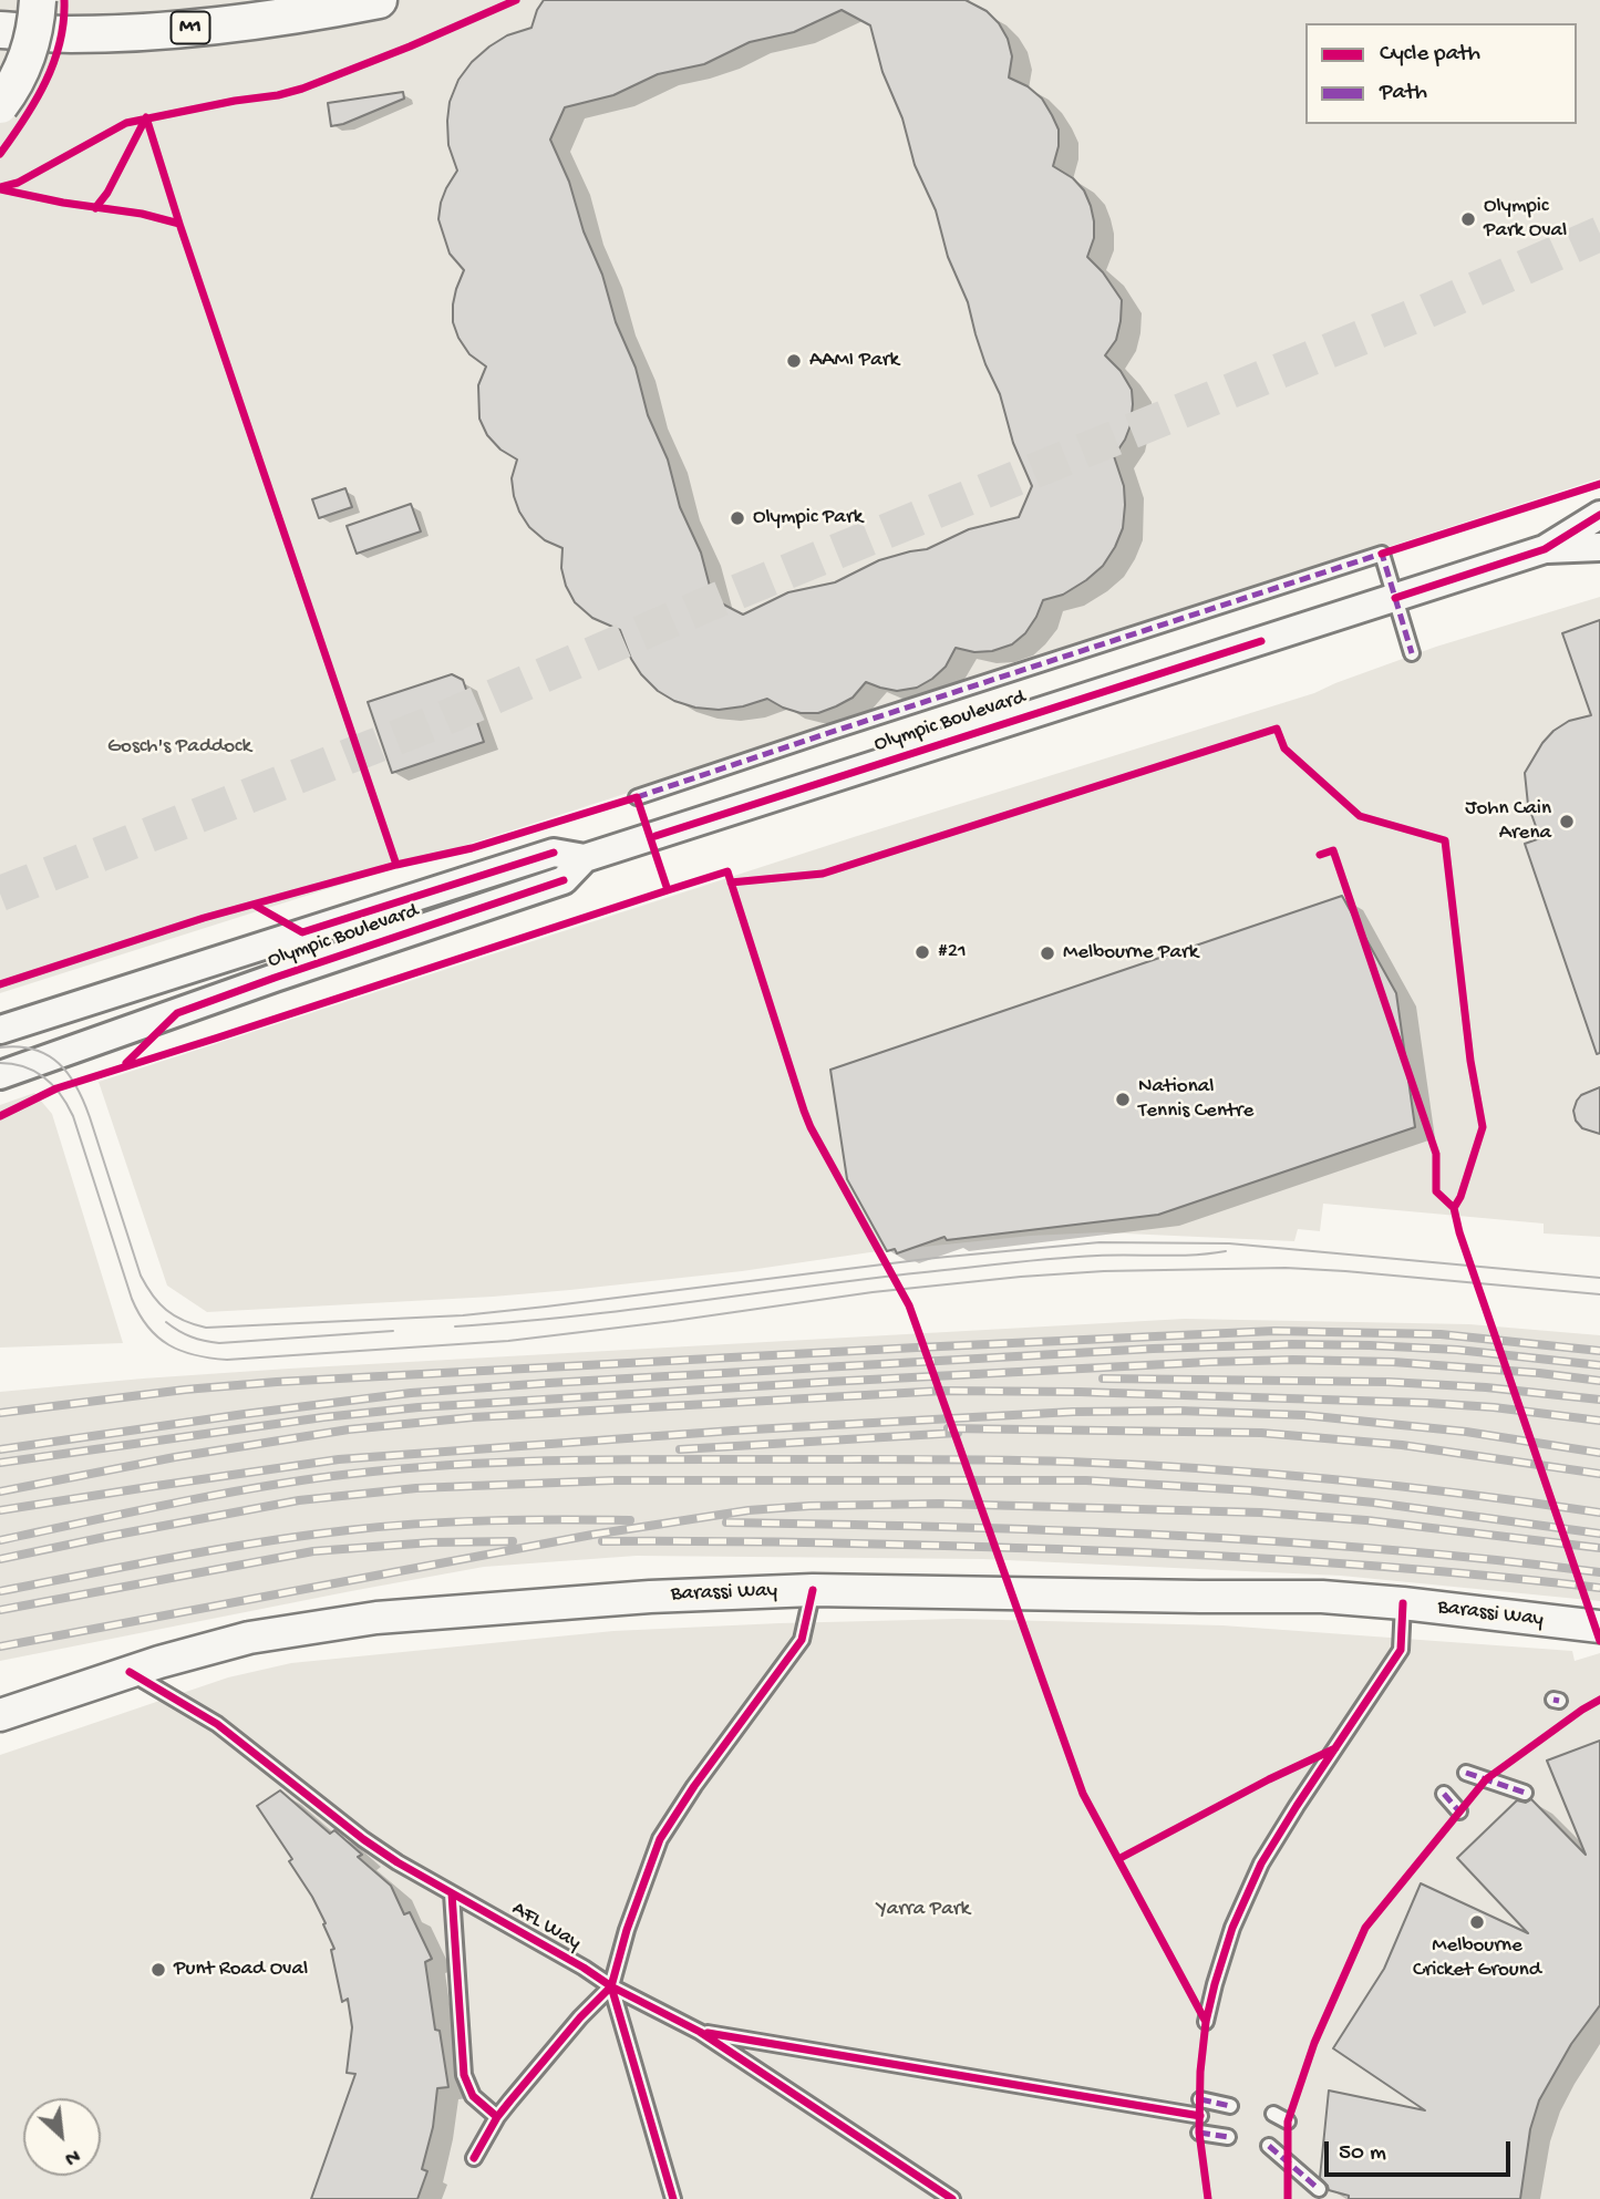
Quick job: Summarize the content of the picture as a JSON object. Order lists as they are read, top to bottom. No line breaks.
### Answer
{"streets":{"highway":["M1"],"main road":["Olympic Boulevard","Barassi Way"],"street":["AFL Way"]},"crossings":[["Barassi Way","AFL Way"]],"parks":["Gosch's Paddock","Yarra Park"],"places":["Olympic Park Oval","AAMI Park","Olympic Park","John Cain Arena","#21","Melbourne Park","National Tennis Centre","Melbourne Cricket Ground","Punt Road Oval"],"legend":["Cycle path","Path"],"scale_bar":"50 m","north":"bottom right"}
